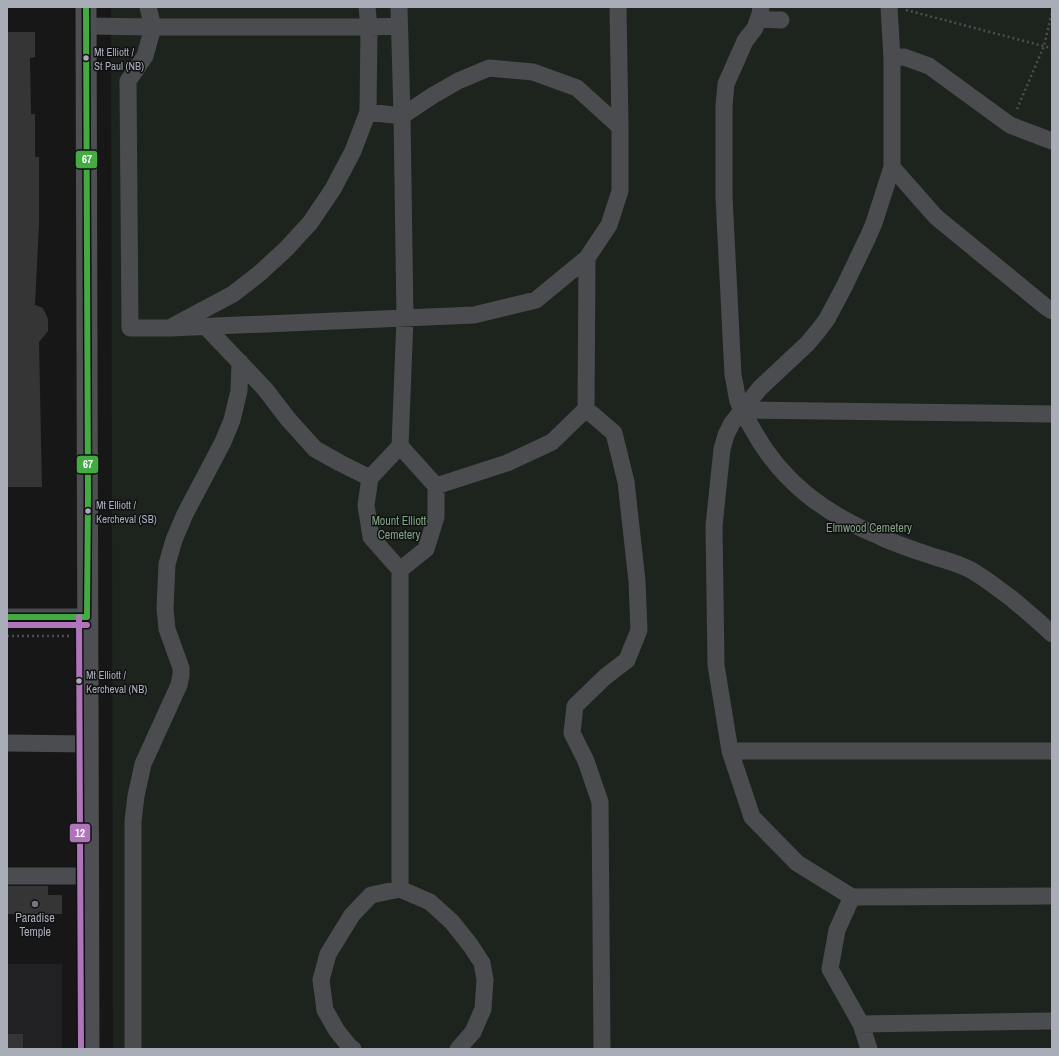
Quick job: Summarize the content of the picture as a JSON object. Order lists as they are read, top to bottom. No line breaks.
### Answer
{"parks":["Mount Elliott Cemetery","Elmwood Cemetery"],"places":["Mt Elliott / St Paul (NB)","Mt Elliott / Kercheval (SB)","Mt Elliott / Kercheval (NB)","Paradise Temple"],"lines":["transit line 67","transit line 12"]}
